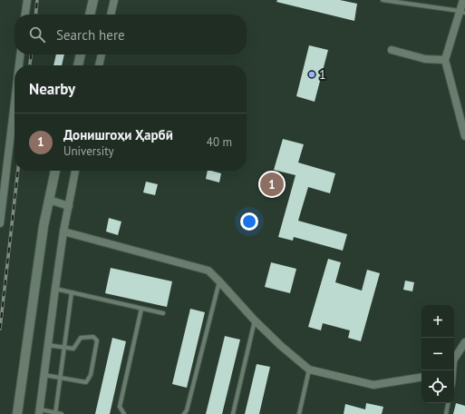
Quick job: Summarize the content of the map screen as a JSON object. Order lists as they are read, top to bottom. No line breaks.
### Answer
{"places":["1"],"page":{"search":"Search here","heading":"Nearby","list":[{"mark":"1","name":"Донишгоҳи Ҳарбӣ","note":"University","value":"40 m"}],"pins":"1","map_buttons":["+","−"]}}
